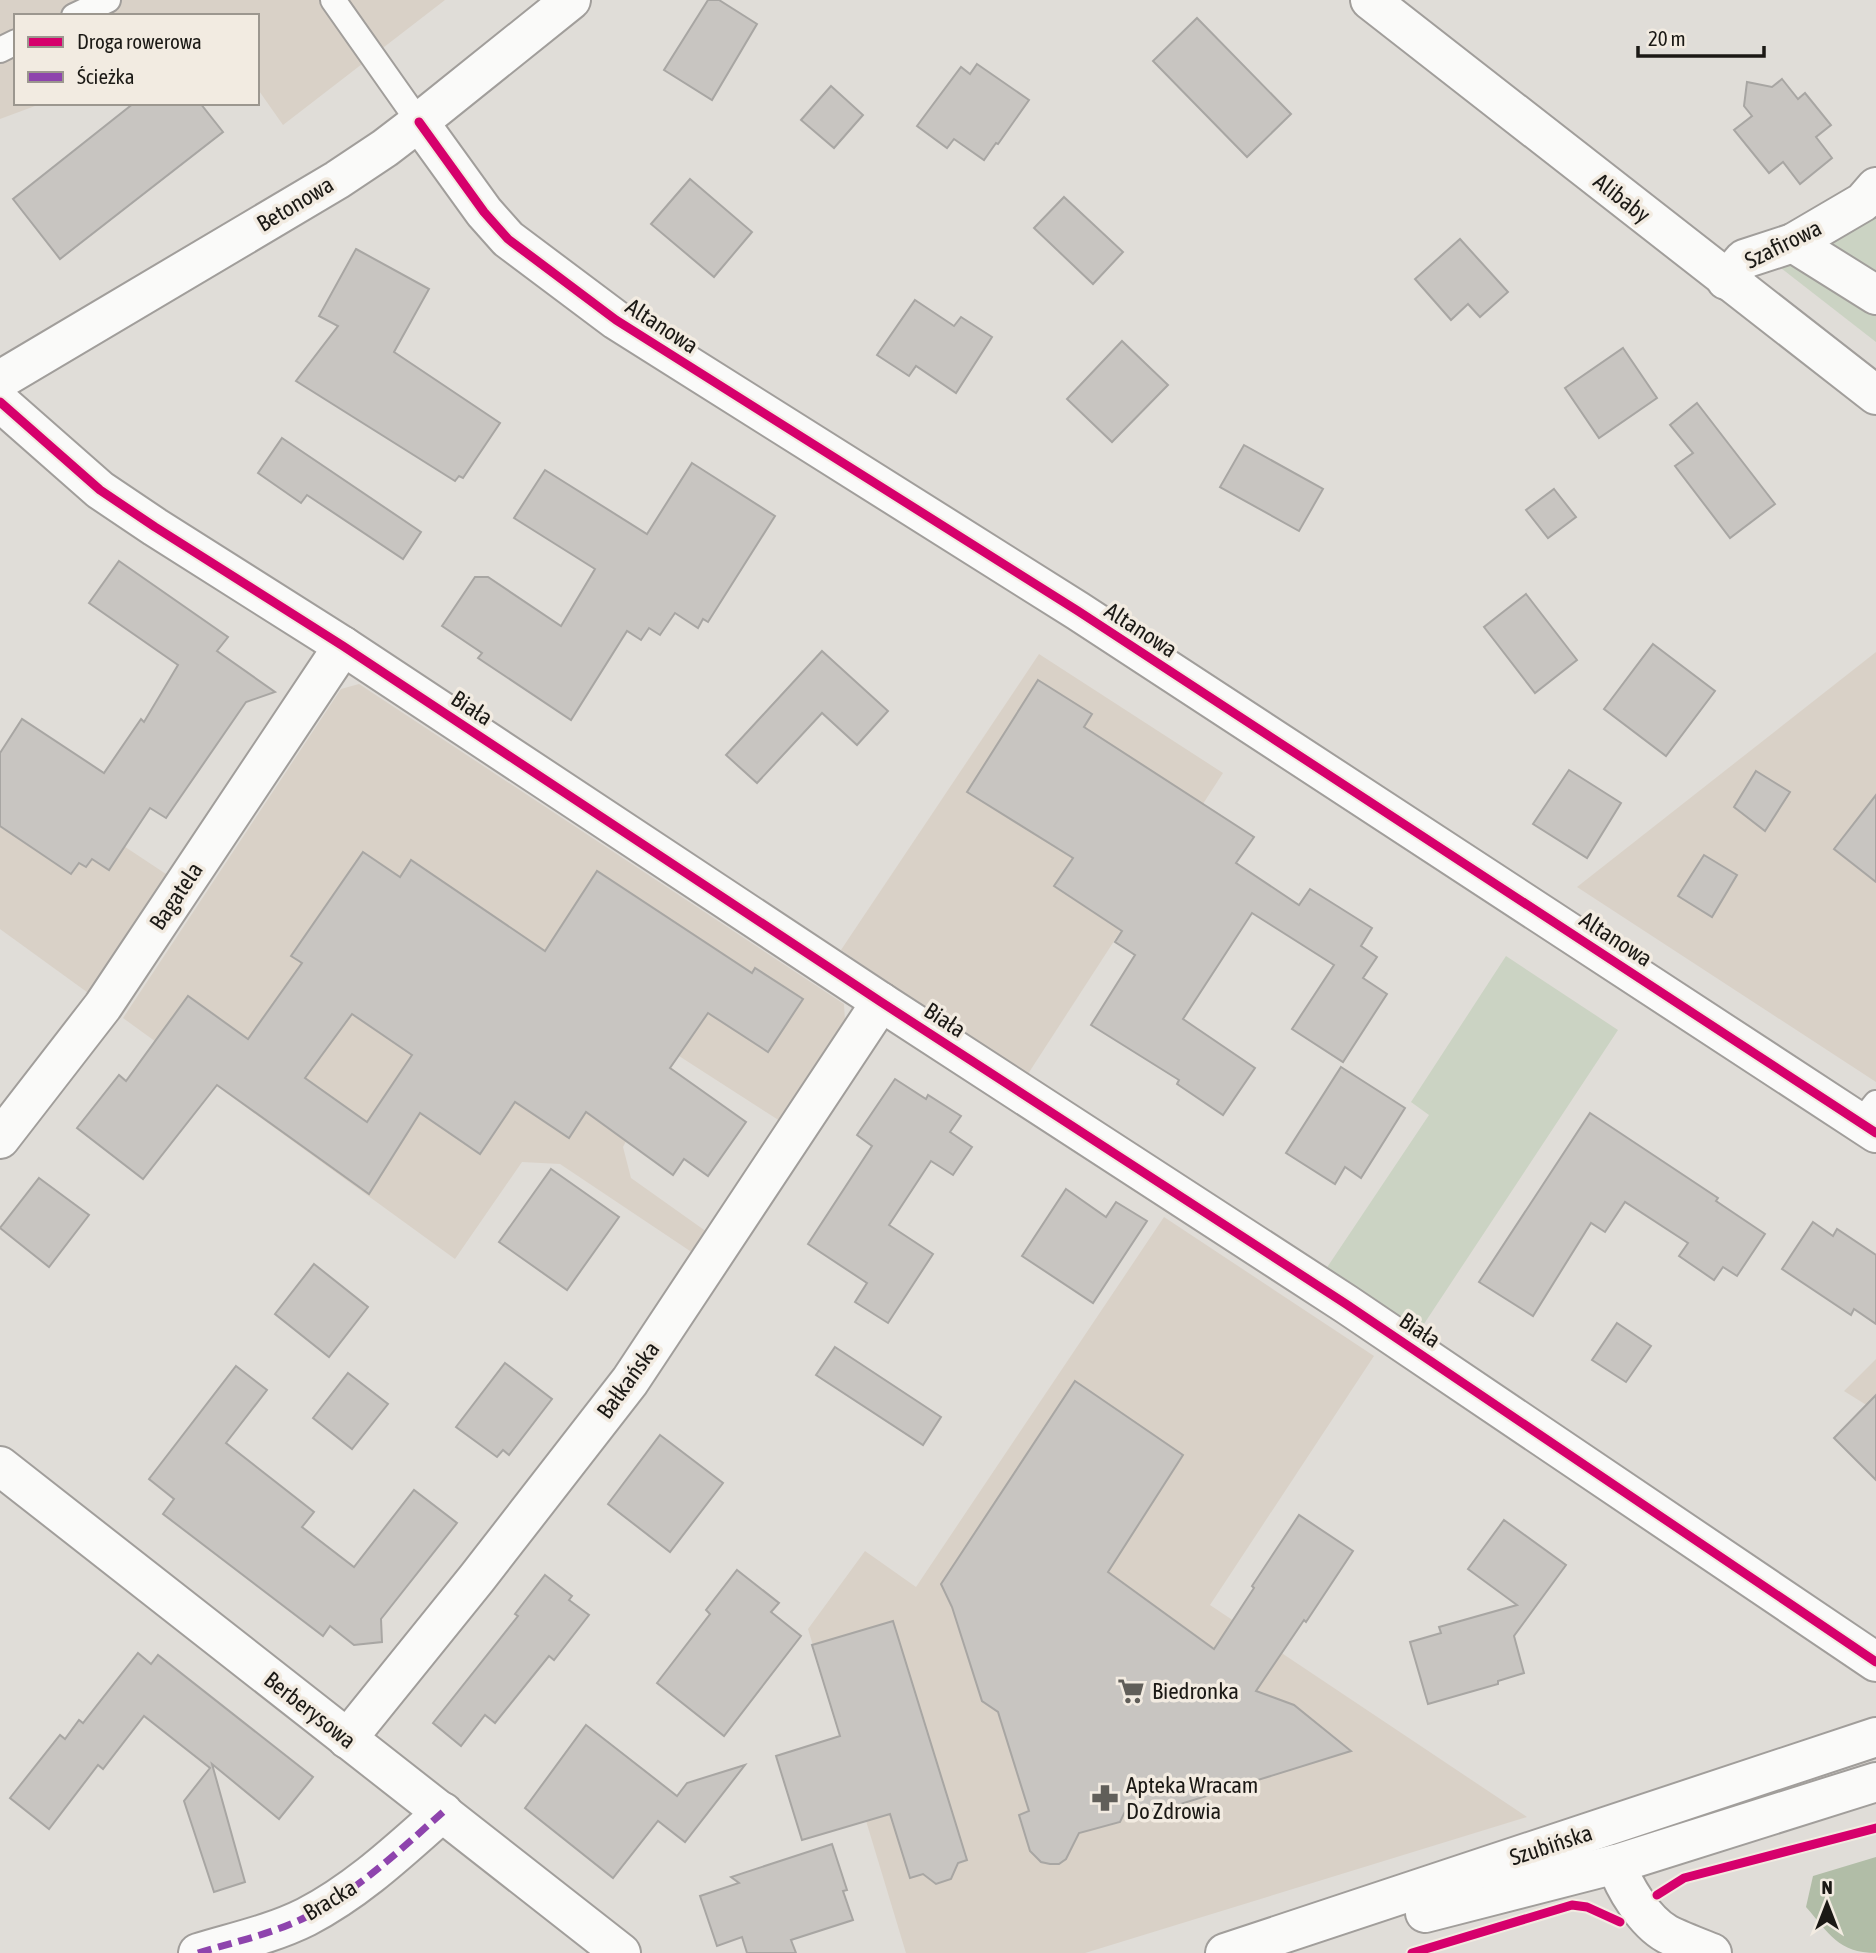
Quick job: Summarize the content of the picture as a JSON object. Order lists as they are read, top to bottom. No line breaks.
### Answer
{"streets":{"street":["Alibaby","Betonowa","Szafirowa","Altanowa","Biała","Bagatela","Bałkańska","Berberysowa","Szubińska","Bracka"]},"crossings":[["Alibaby","Szafirowa"],["Betonowa","Altanowa"],["Biała","Bagatela"],["Biała","Bałkańska"],["Bałkańska","Berberysowa"],["Berberysowa","Bracka"]],"places":{"supermarket":["Biedronka"],"pharmacy":["Apteka Wracam Do Zdrowia"]},"legend":["Droga rowerowa","Ścieżka"],"scale_bar":"20 m","north":"top"}
